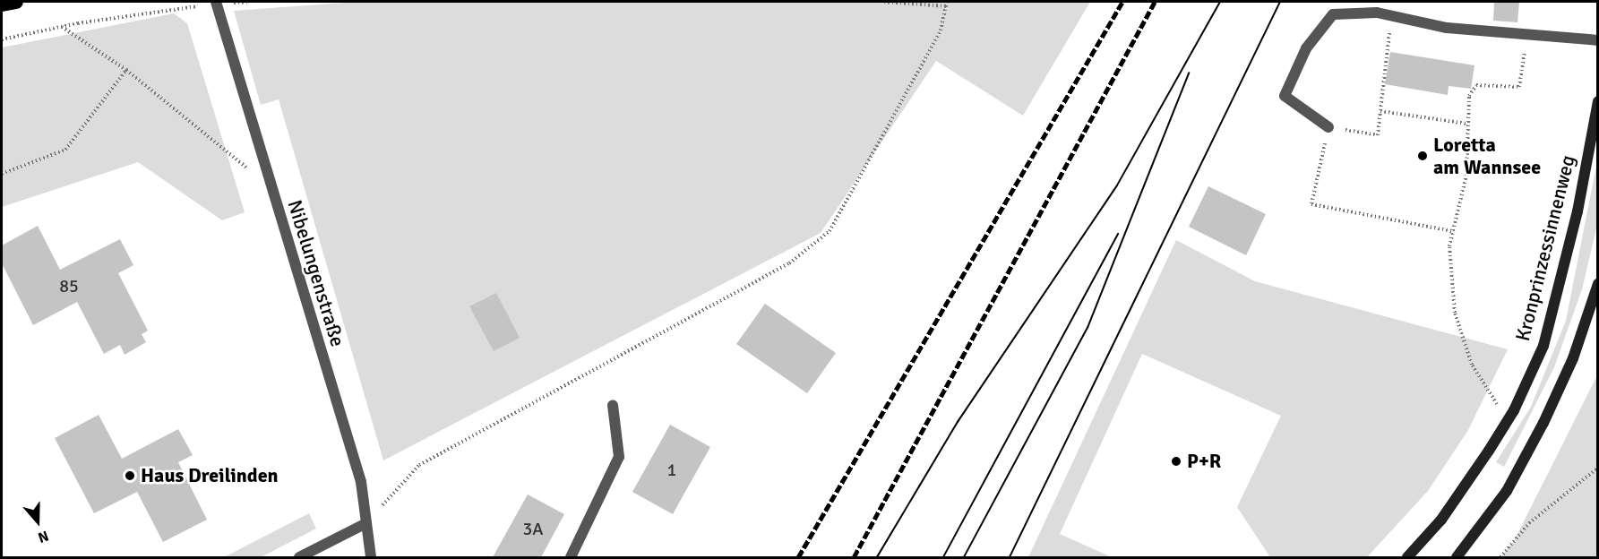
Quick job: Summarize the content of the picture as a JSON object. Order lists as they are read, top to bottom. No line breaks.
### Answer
{"streets":{"main road":["Kronprinzessinnenweg"],"street":["Nibelungenstraße"]},"places":["Loretta am Wannsee","P+R","Haus Dreilinden"],"house_numbers":["85","1","3A"],"north":"bottom"}
